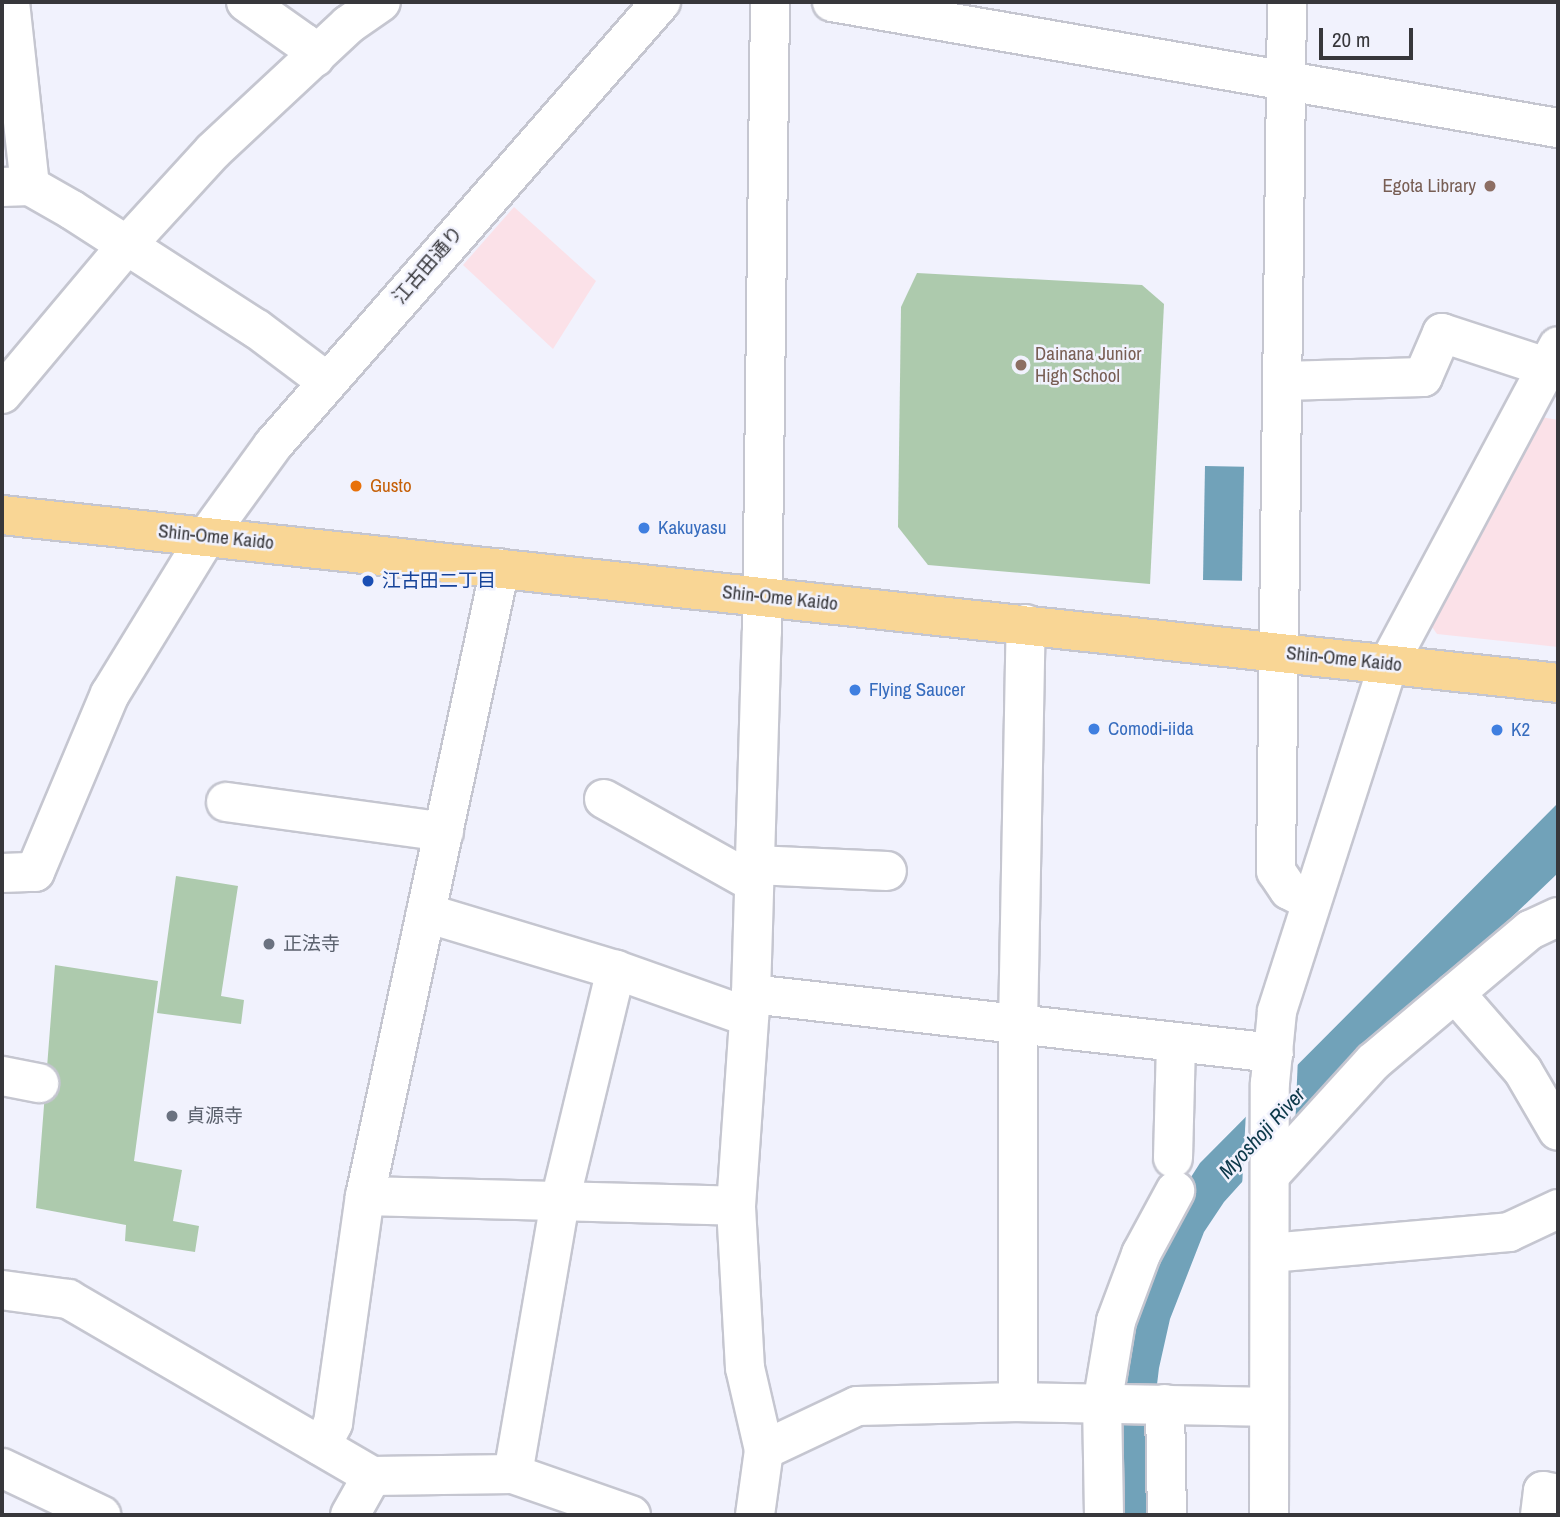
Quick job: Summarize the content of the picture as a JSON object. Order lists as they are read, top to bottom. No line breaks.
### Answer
{"streets":{"main road":["Shin-Ome Kaido"],"street":["江古田通り"]},"crossings":[["江古田通り","Shin-Ome Kaido"]],"water":["Myoshoji River"],"places":["Egota Library","Dainana Junior High School","Gusto","Kakuyasu","江古田二丁目","Flying Saucer","Comodi-iida","K2","正法寺","貞源寺"],"scale_bar":"20 m"}
